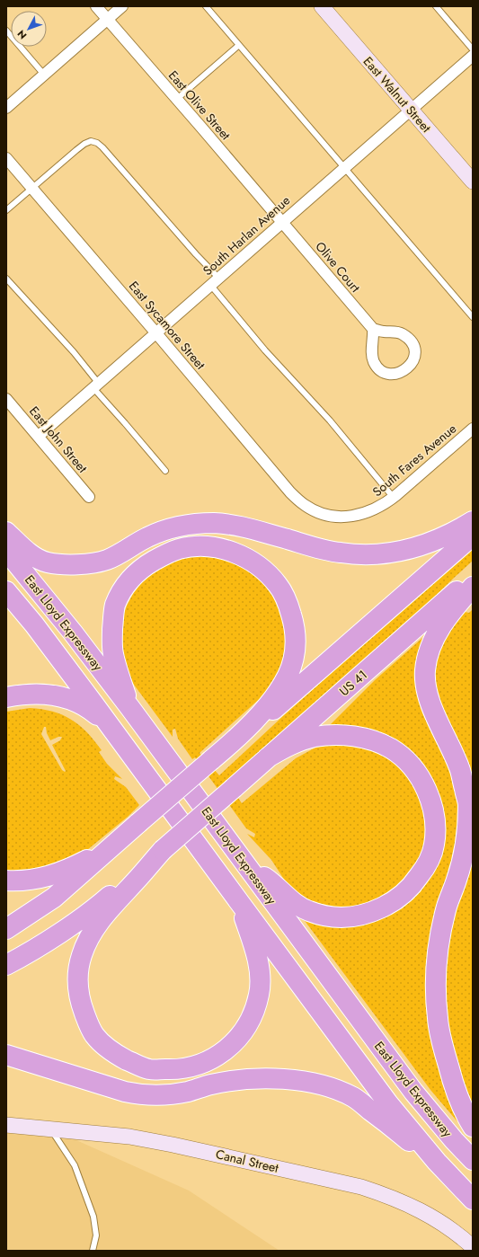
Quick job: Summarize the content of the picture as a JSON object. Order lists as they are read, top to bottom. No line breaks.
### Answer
{"streets":{"highway":["East Lloyd Expressway","US 41"],"street":["East Walnut Street","East Olive Street","South Harlan Avenue","Olive Court","East Sycamore Street","East John Street","South Fares Avenue","Canal Street"]},"crossings":[["East Walnut Street","South Harlan Avenue"],["East Olive Street","South Harlan Avenue"],["East Olive Street","Olive Court"],["South Harlan Avenue","Olive Court"],["South Harlan Avenue","East Sycamore Street"],["South Harlan Avenue","East John Street"],["East Sycamore Street","South Fares Avenue"]],"north":"bottom left"}
